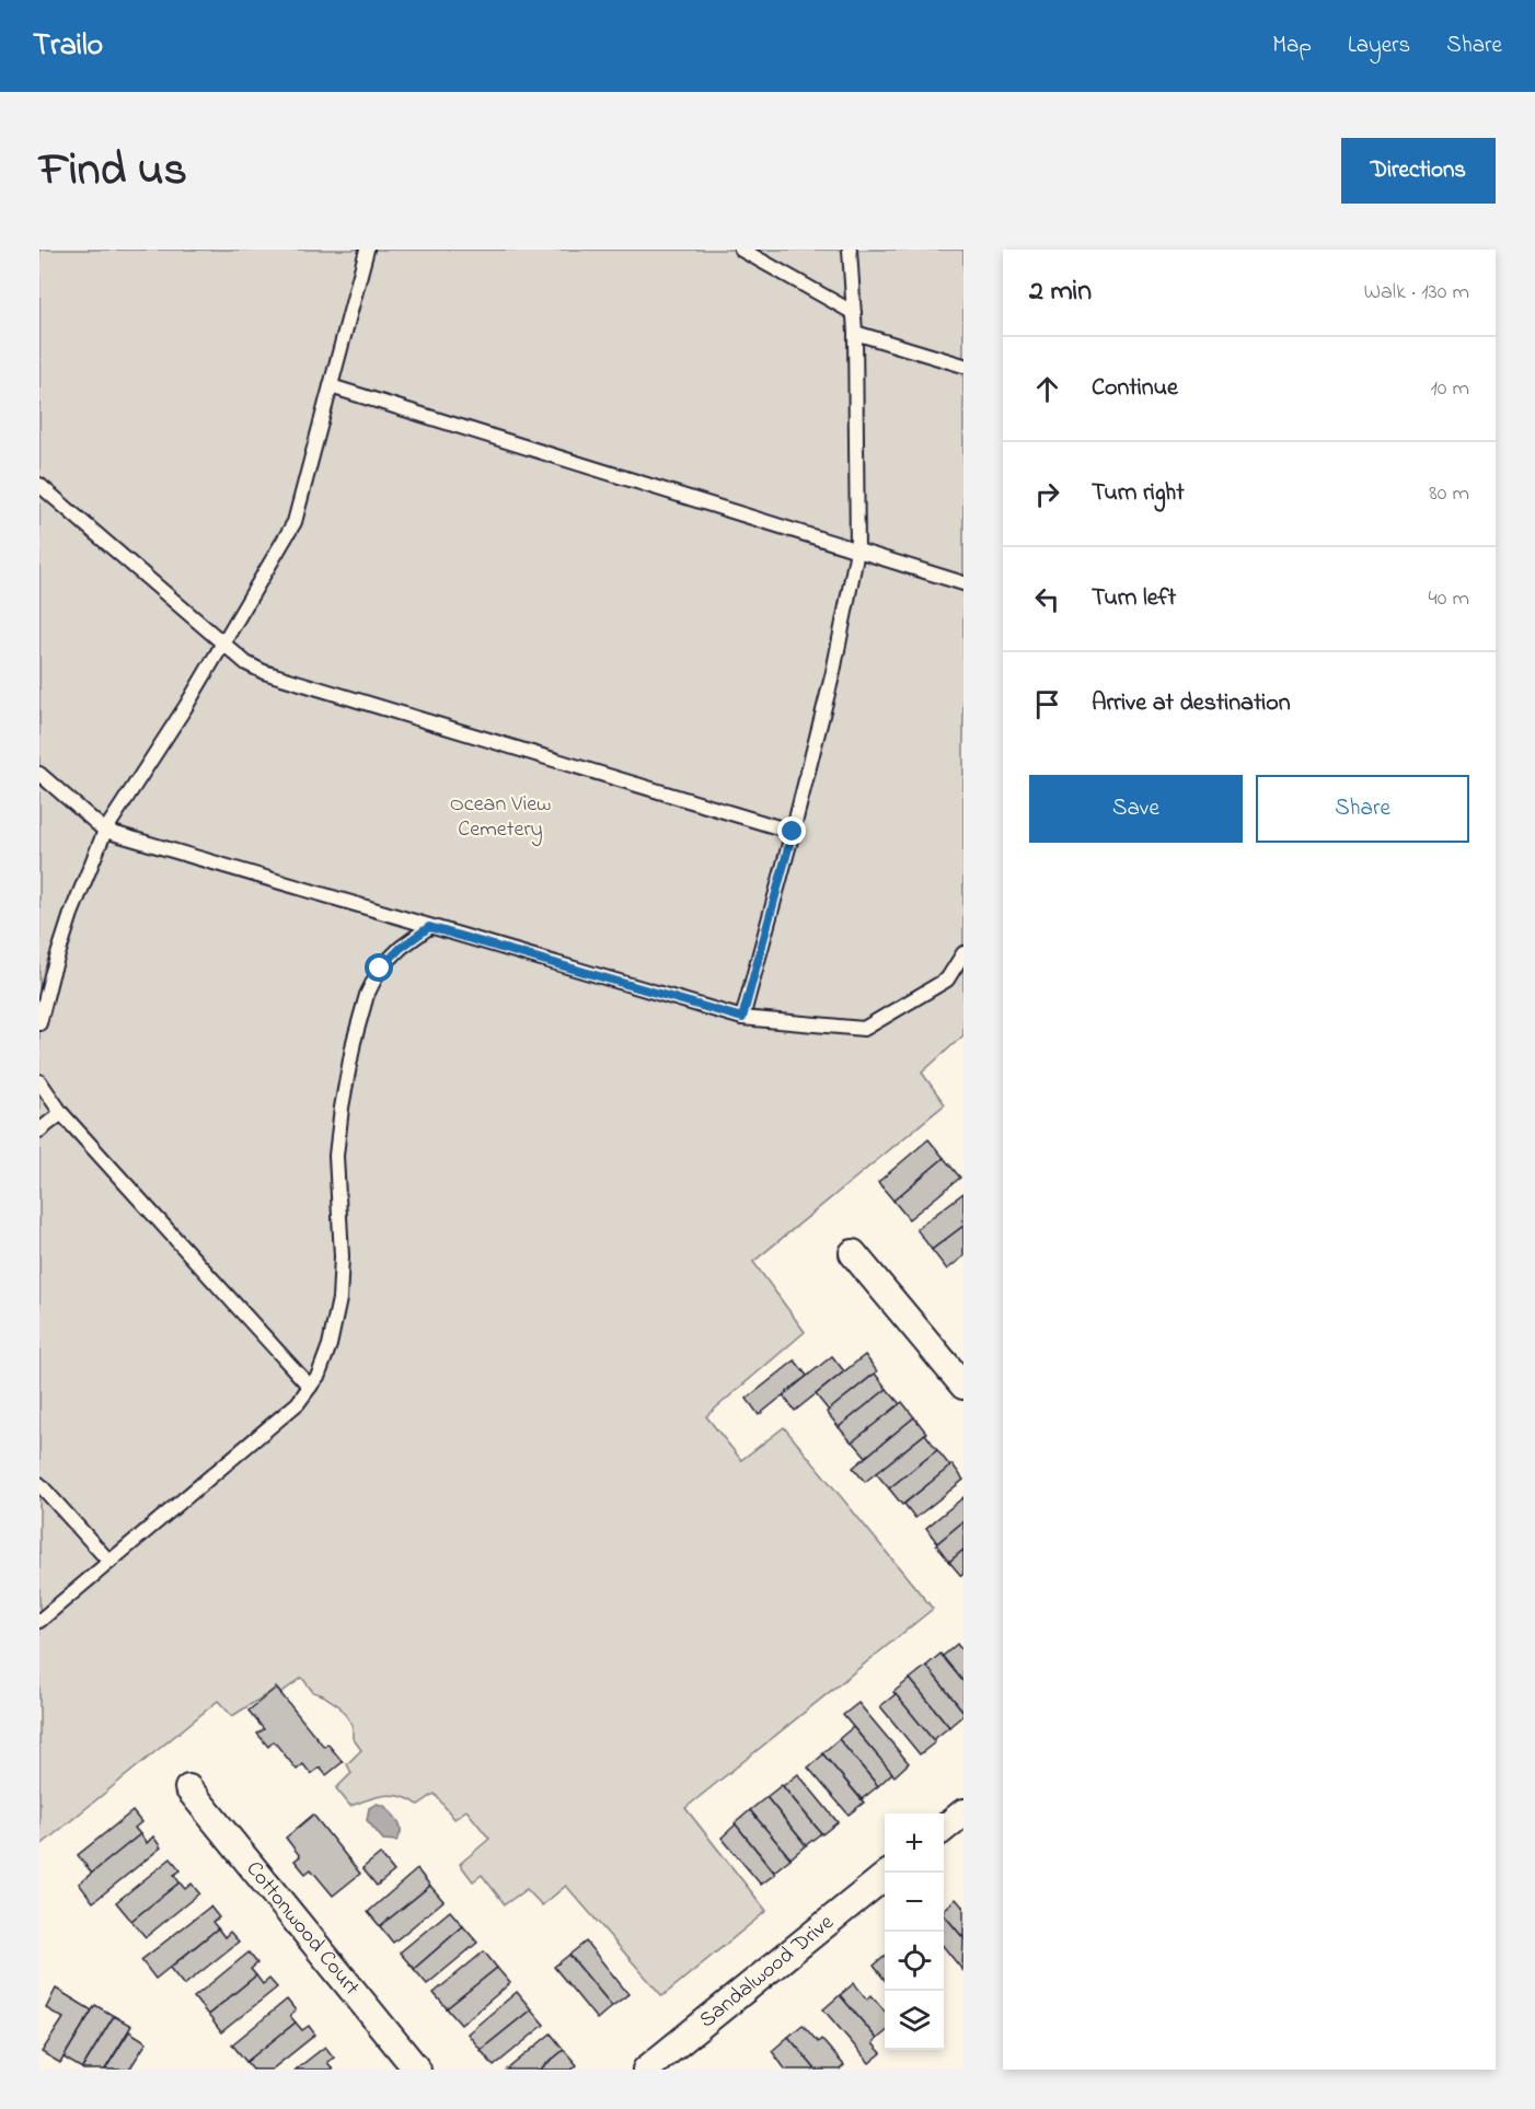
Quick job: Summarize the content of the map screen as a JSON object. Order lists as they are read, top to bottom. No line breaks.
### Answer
{"streets":{"street":["Cottonwood Court","Sandalwood Drive"]},"parks":["Ocean View Cemetery"],"page":{"header":"Trailo","nav":["Map","Layers","Share"],"title":"Find us","buttons":["Directions",["Save","Share"]],"heading":["2 min","Walk · 130 m"],"list":[["Continue","10 m"],["Turn right","80 m"],["Turn left","40 m"],"Arrive at destination"],"map_buttons":["+","−"]}}
